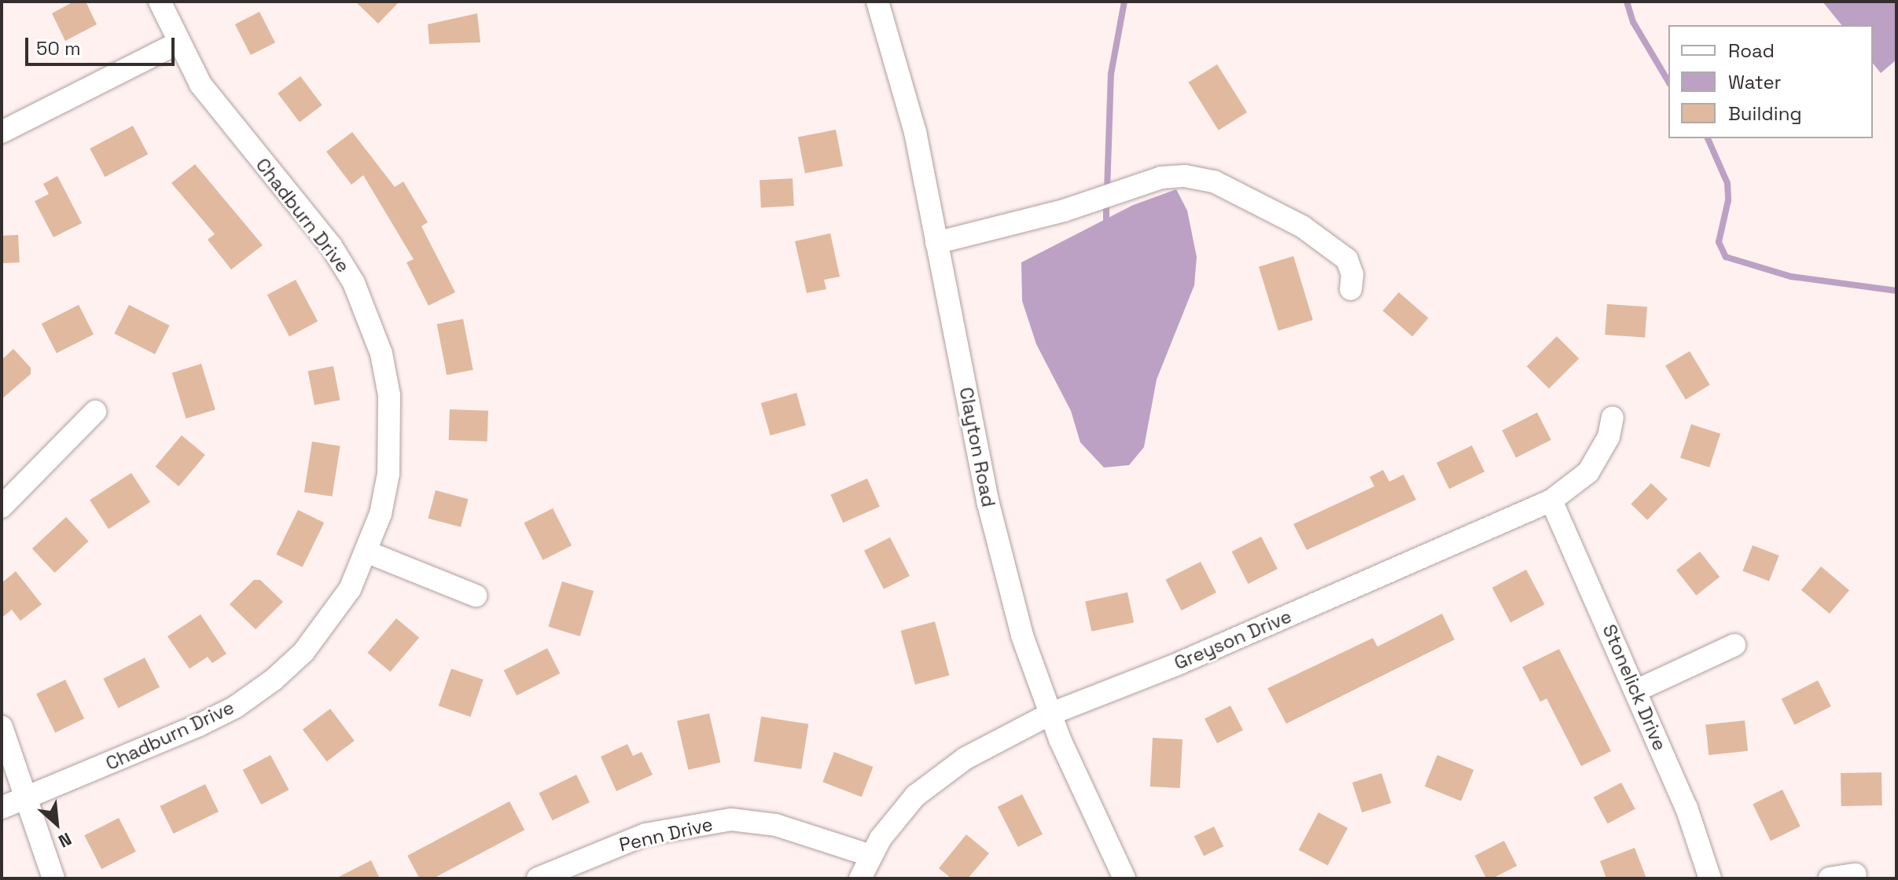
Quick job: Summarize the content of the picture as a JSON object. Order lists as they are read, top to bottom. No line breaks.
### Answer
{"streets":{"street":["Chadburn Drive","Clayton Road","Greyson Drive","Stonelick Drive","Penn Drive"]},"crossings":[["Clayton Road","Greyson Drive"],["Greyson Drive","Stonelick Drive"],["Greyson Drive","Penn Drive"]],"legend":["Road","Water","Building"],"scale_bar":"50 m","north":"bottom right"}
